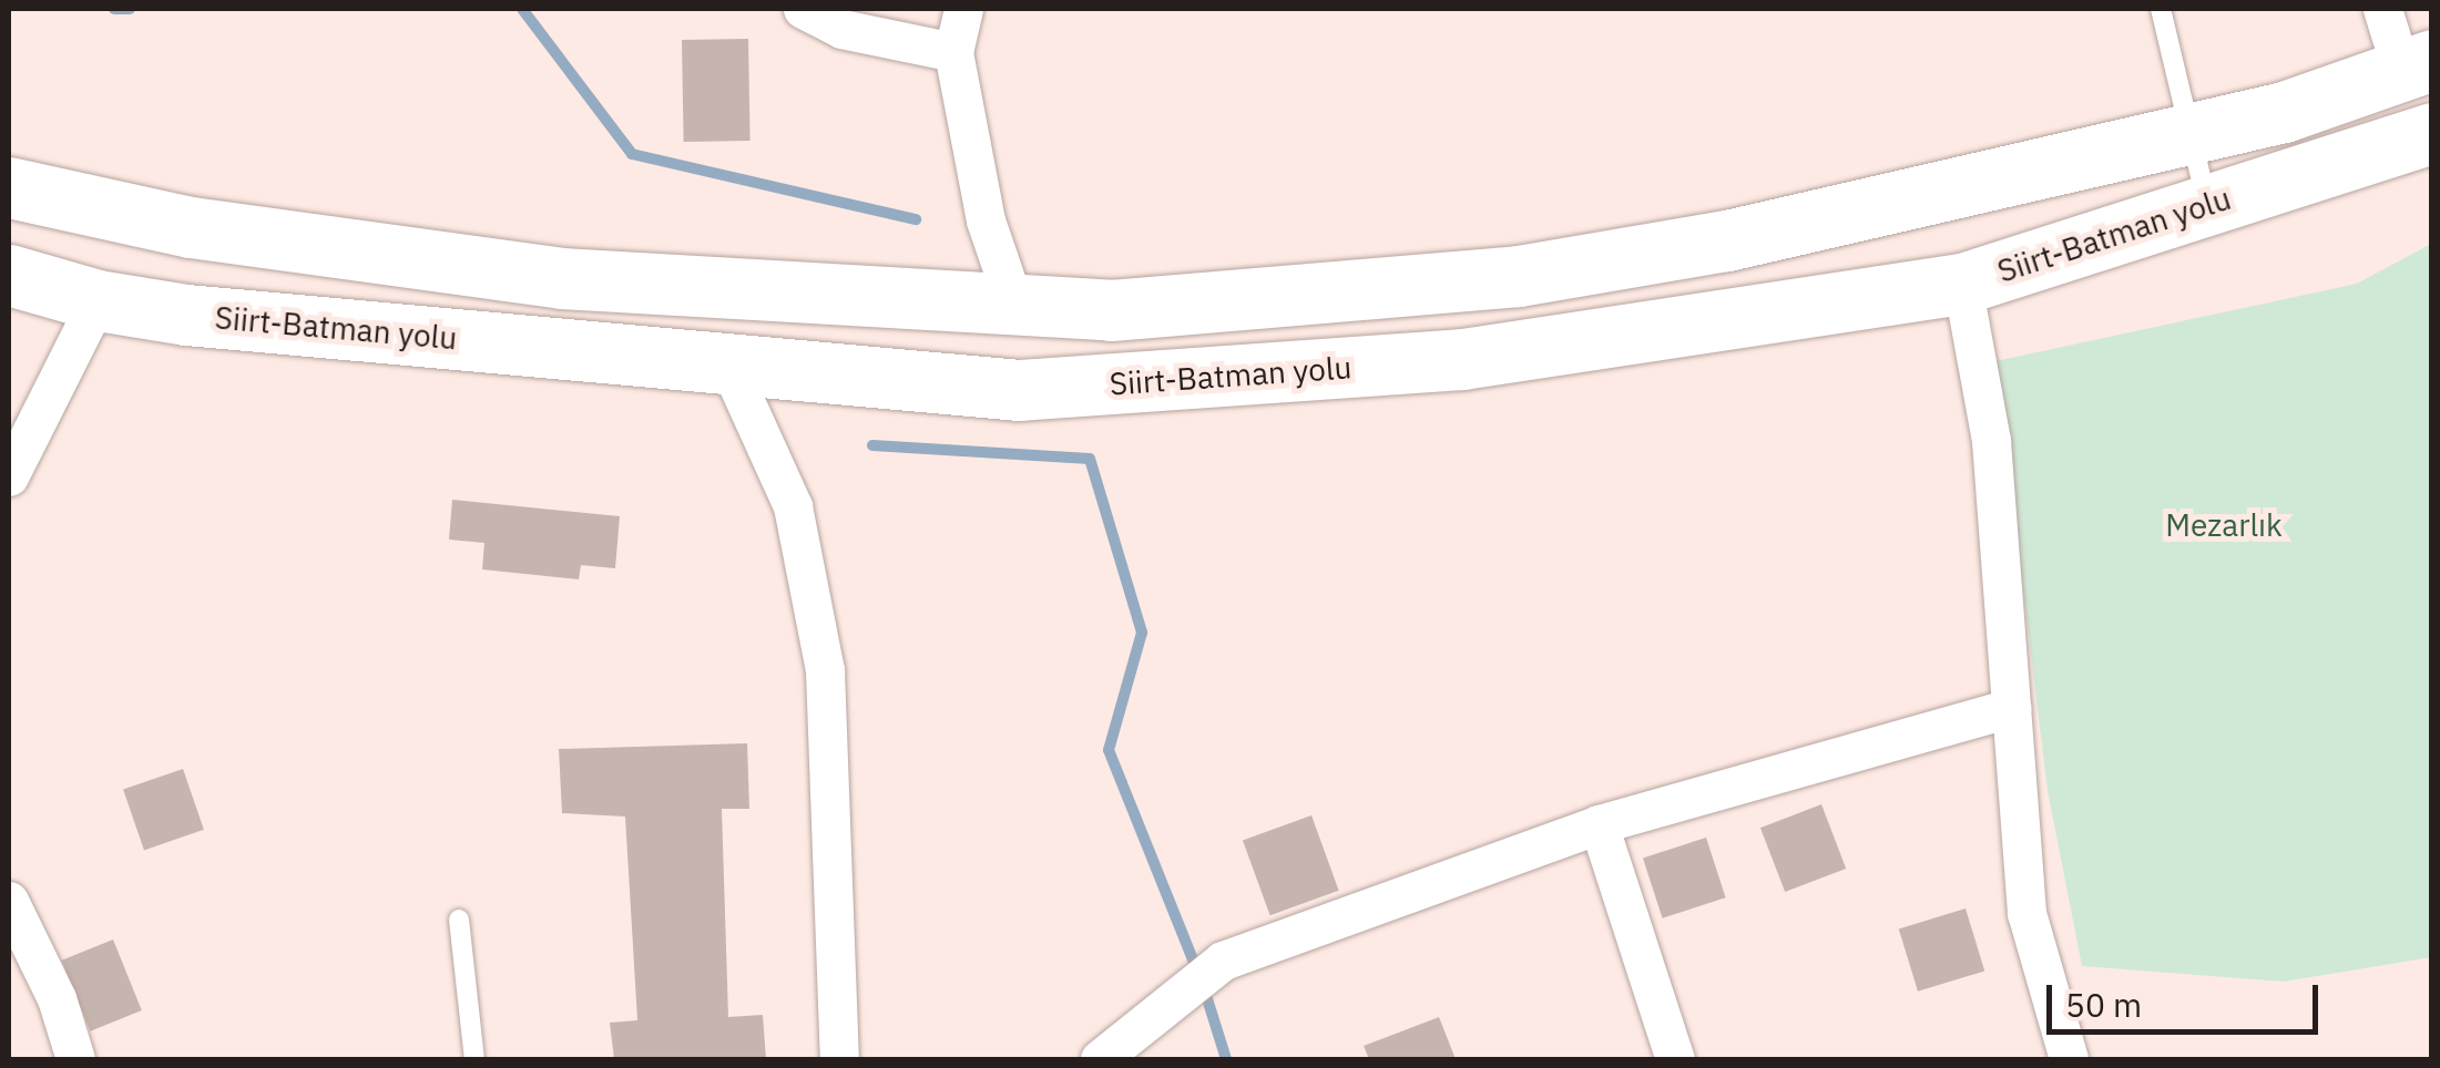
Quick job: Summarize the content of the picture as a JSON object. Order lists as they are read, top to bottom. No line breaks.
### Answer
{"streets":{"highway":["Siirt-Batman yolu"]},"parks":["Mezarlık"],"scale_bar":"50 m"}
